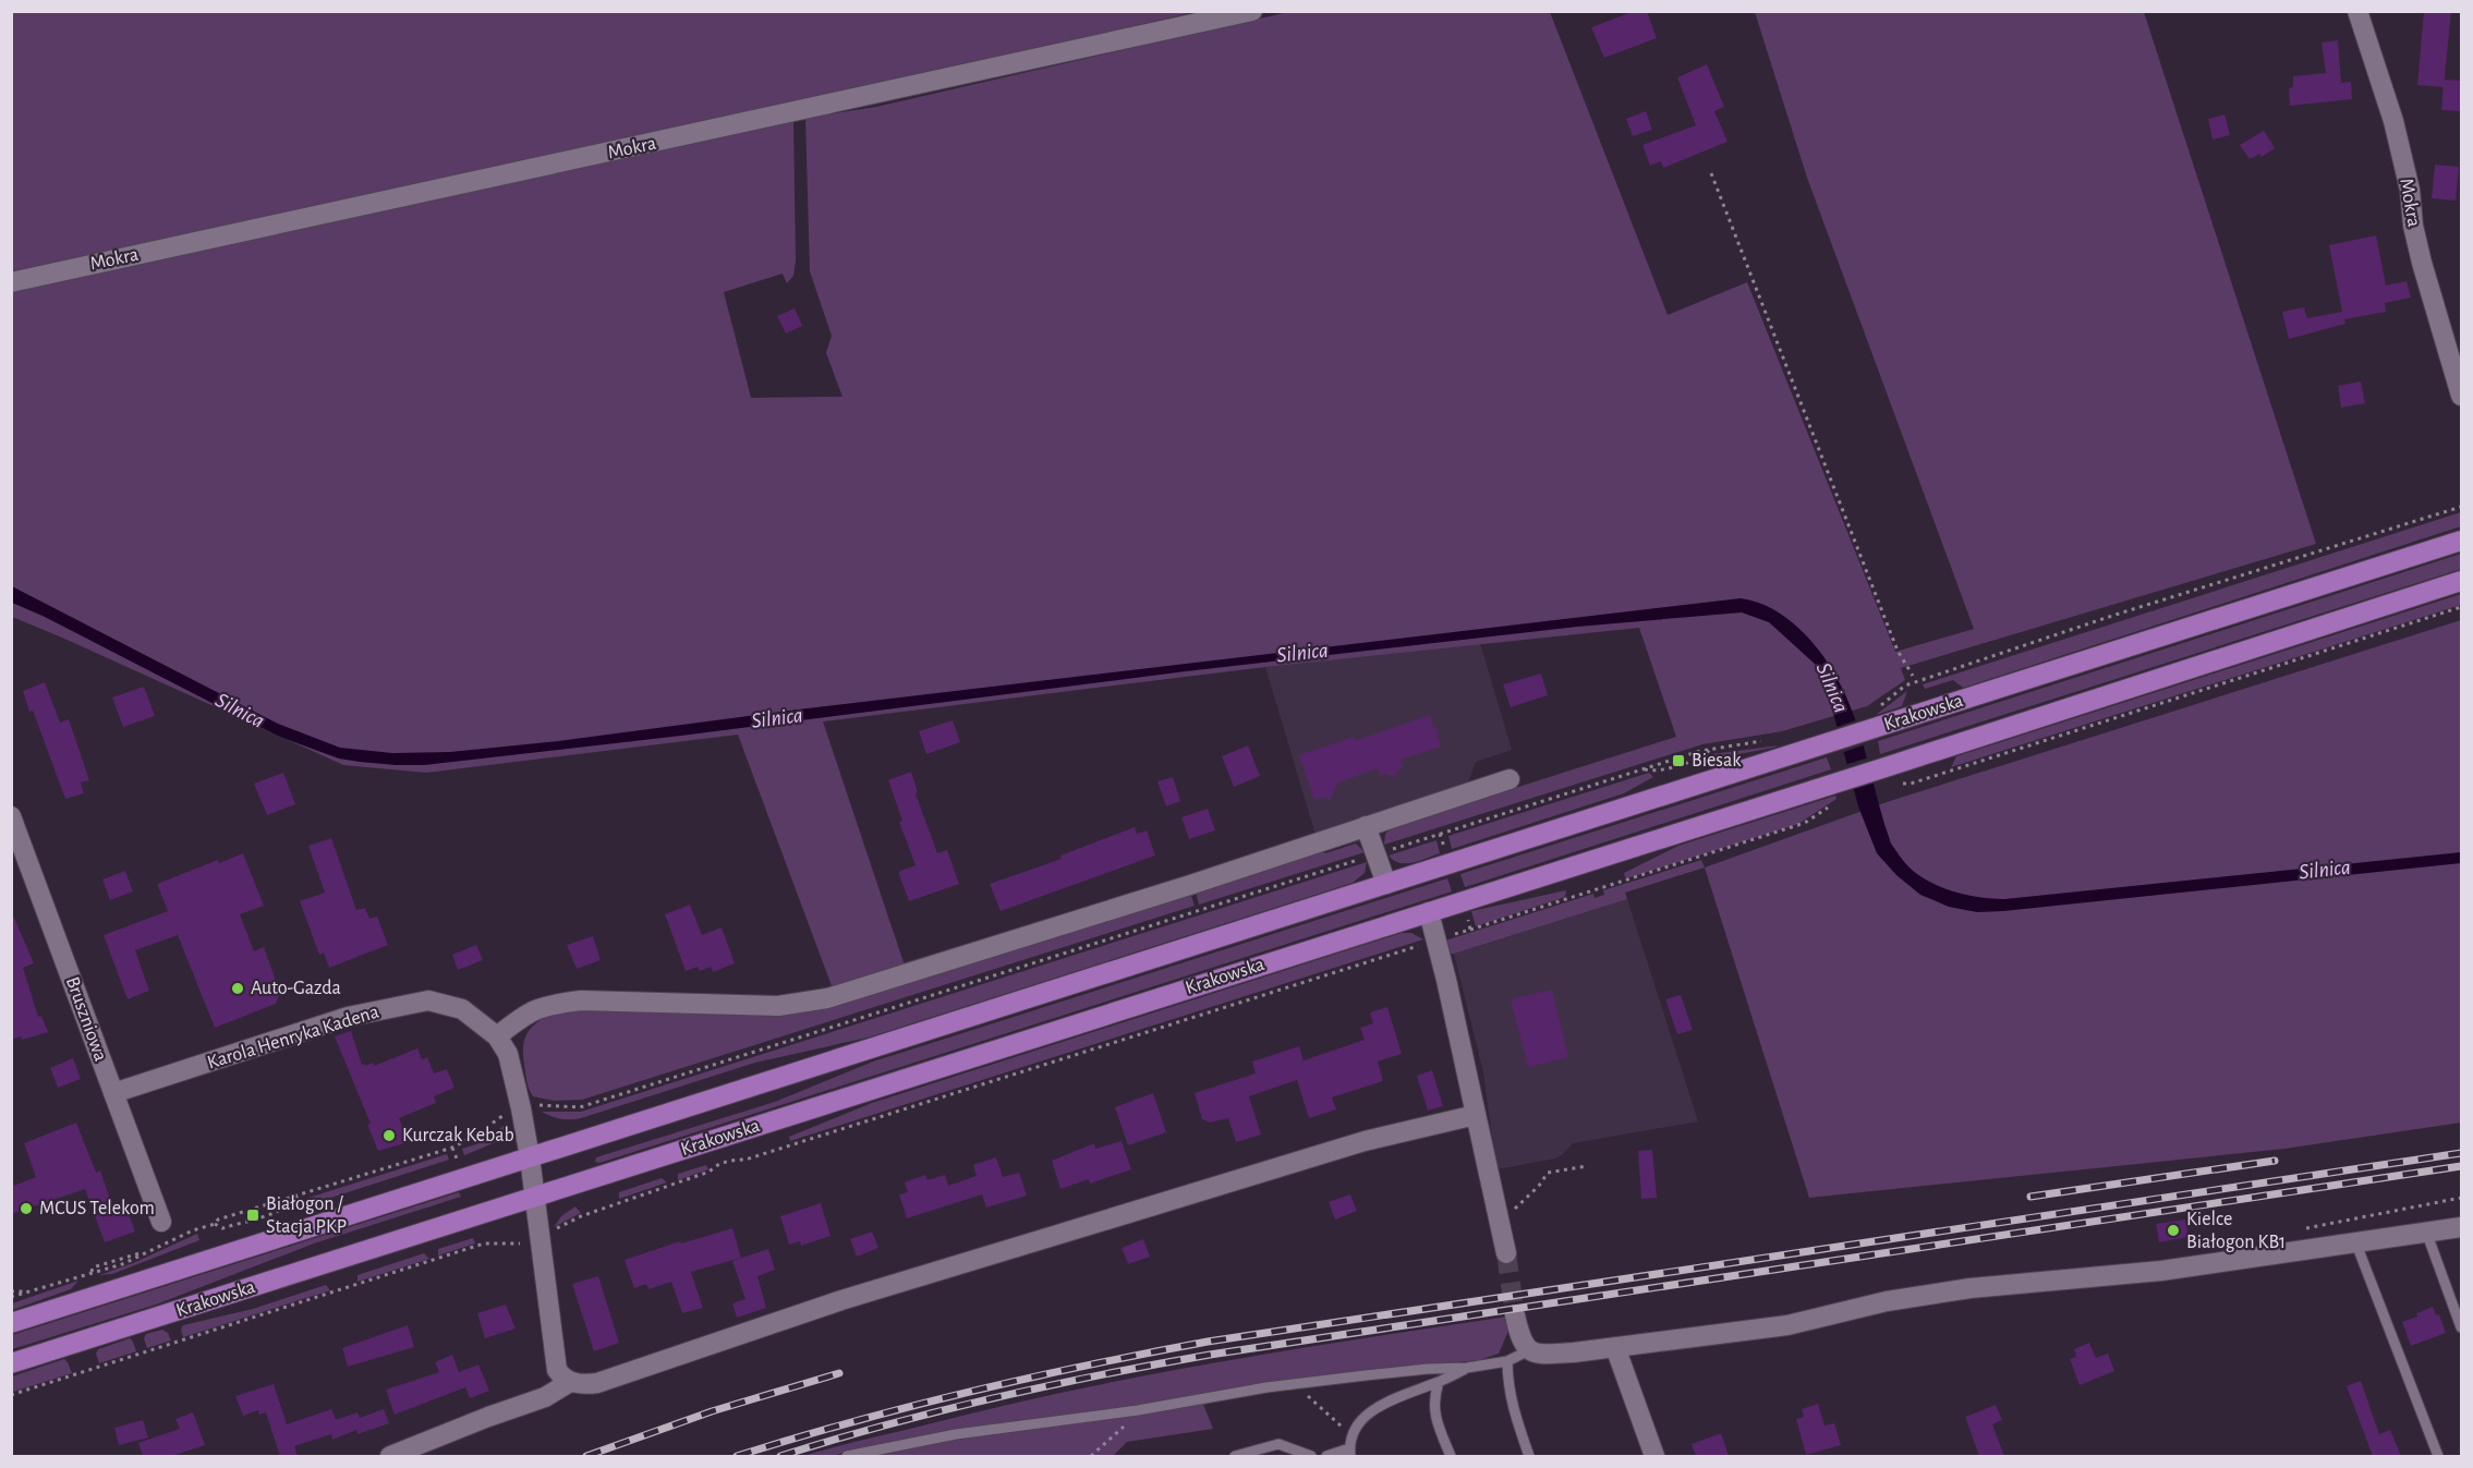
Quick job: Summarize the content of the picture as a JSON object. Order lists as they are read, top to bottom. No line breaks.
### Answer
{"streets":{"main road":["Krakowska"],"street":["Mokra","Bruszniowa","Karola Henryka Kadena"]},"crossings":[["Krakowska","Karola Henryka Kadena"],["Bruszniowa","Karola Henryka Kadena"]],"water":["Silnica"],"places":{"transit":["Biesak","Białogon / Stacja PKP"],"other":["Auto-Gazda","Kurczak Kebab","MCUS Telekom","Kielce Białogon KB1"]}}
